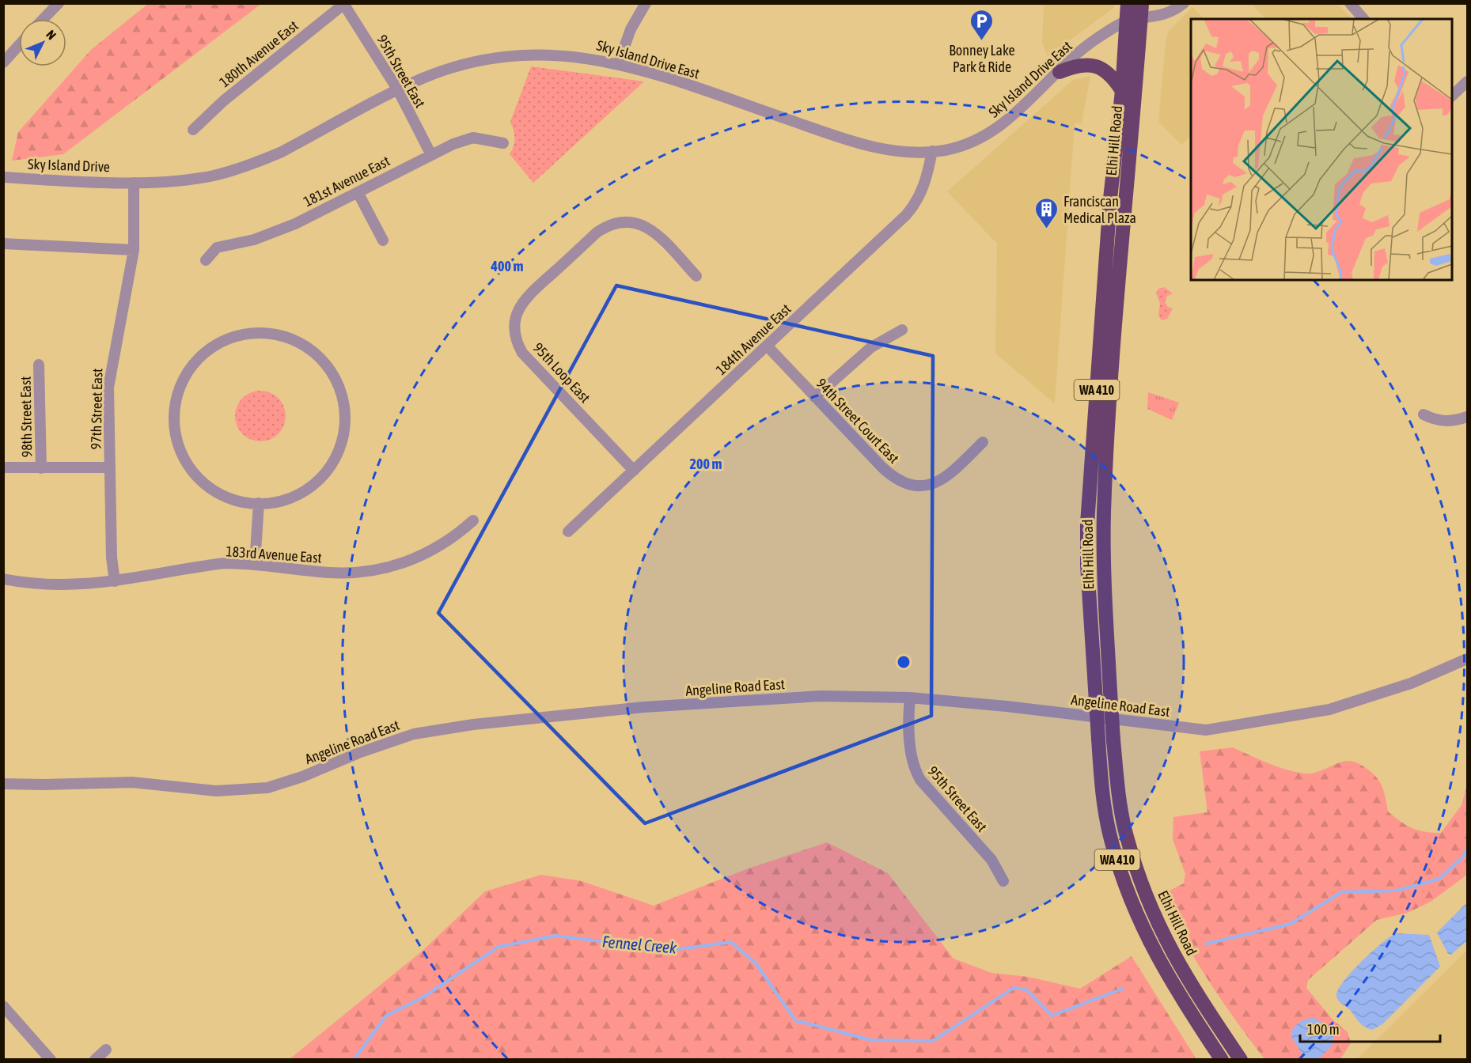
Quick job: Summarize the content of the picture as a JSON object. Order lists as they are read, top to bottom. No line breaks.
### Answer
{"streets":{"highway":["Elhi Hill Road","WA 410"],"street":["180th Avenue East","Sky Island Drive East","95th Street East","Sky Island Drive","181st Avenue East","184th Avenue East","95th Loop East","97th Street East","98th Street East","94th Street Court East","183rd Avenue East","Angeline Road East"]},"crossings":[["180th Avenue East","95th Street East"],["Sky Island Drive East","95th Street East"],["Sky Island Drive East","Elhi Hill Road"],["Sky Island Drive East","Sky Island Drive"],["Sky Island Drive East","184th Avenue East"],["Sky Island Drive East","WA 410"],["Sky Island Drive East","97th Street East"],["95th Street East","181st Avenue East"],["95th Street East","Angeline Road East"],["Elhi Hill Road","WA 410"],["Sky Island Drive","97th Street East"],["184th Avenue East","95th Loop East"],["184th Avenue East","94th Street Court East"],["97th Street East","183rd Avenue East"]],"water":["Fennel Creek"],"places":{"parking":["Bonney Lake Park & Ride"],"building":["Franciscan Medical Plaza"]},"scale_bar":"100 m","north":"top right","rings":["400 m","200 m"]}
